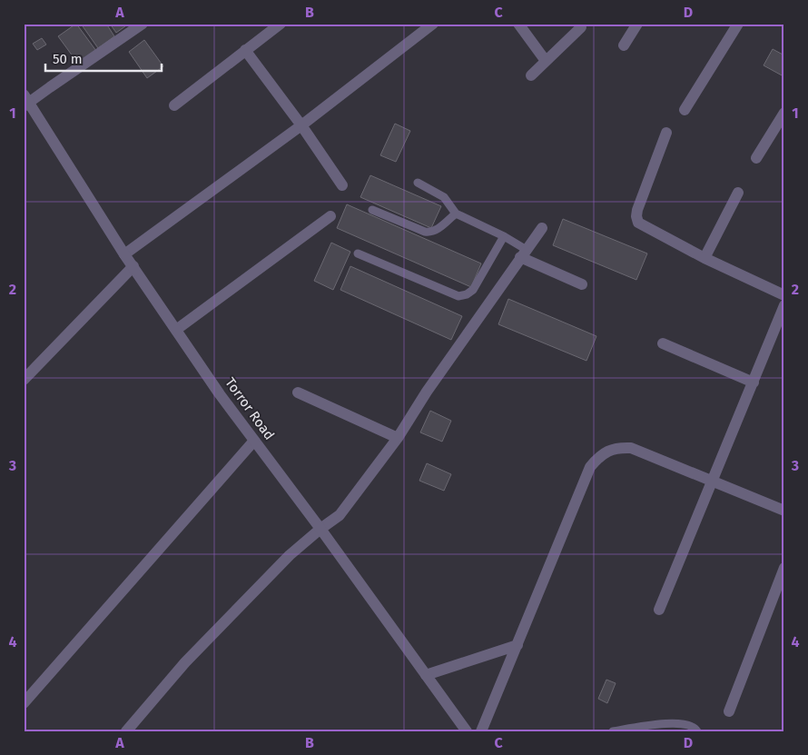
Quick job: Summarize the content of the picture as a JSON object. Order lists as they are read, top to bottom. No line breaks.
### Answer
{"streets":{"street":["Torror Road"]},"scale_bar":"50 m","grid":{"columns":["A","B","C","D"],"rows":["1","2","3","4"]}}
